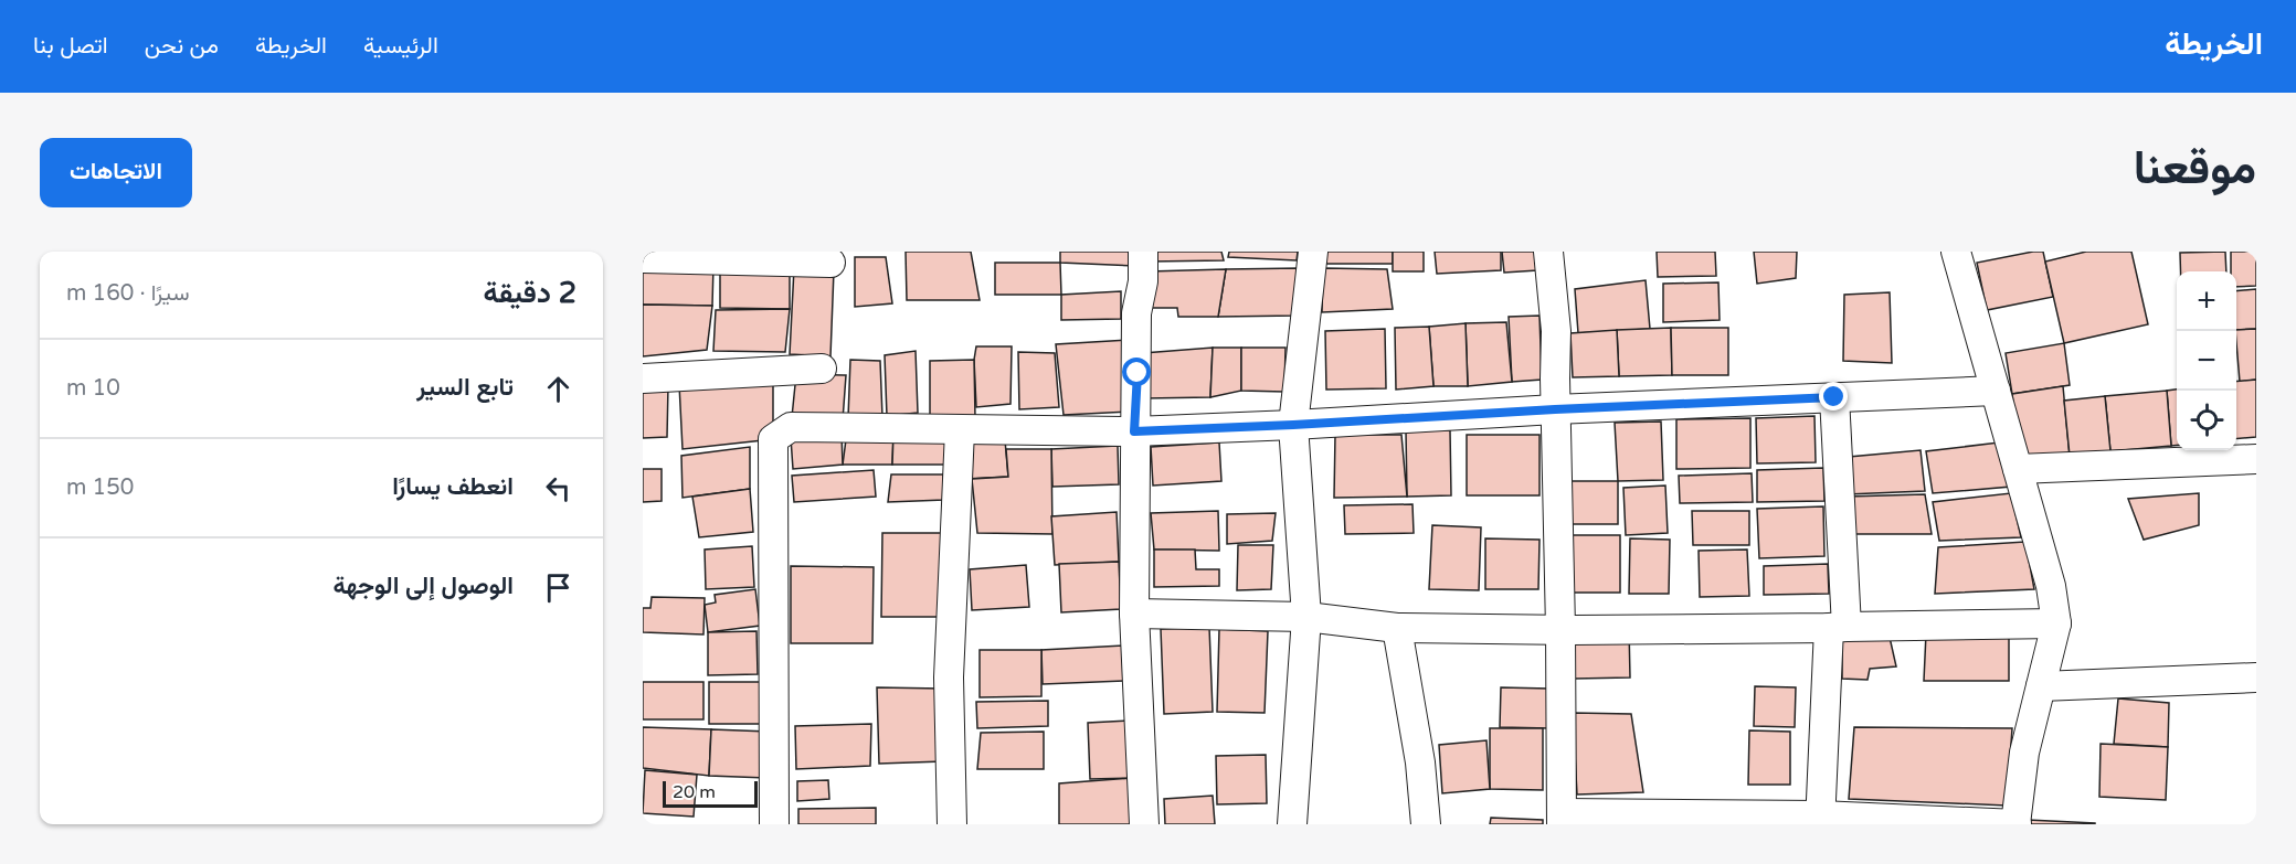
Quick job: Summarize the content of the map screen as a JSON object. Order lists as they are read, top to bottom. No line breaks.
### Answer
{"scale_bar":"20 m","page":{"header":"الخريطة","nav":["الرئيسية","الخريطة","من نحن","اتصل بنا"],"title":"موقعنا","buttons":"الاتجاهات","heading":["2 دقيقة","سيرًا · 160 m"],"map_buttons":["+","−"],"list":[["تابع السير","10 m"],["انعطف يسارًا","150 m"],"الوصول إلى الوجهة"],"scale":"20 m"}}
